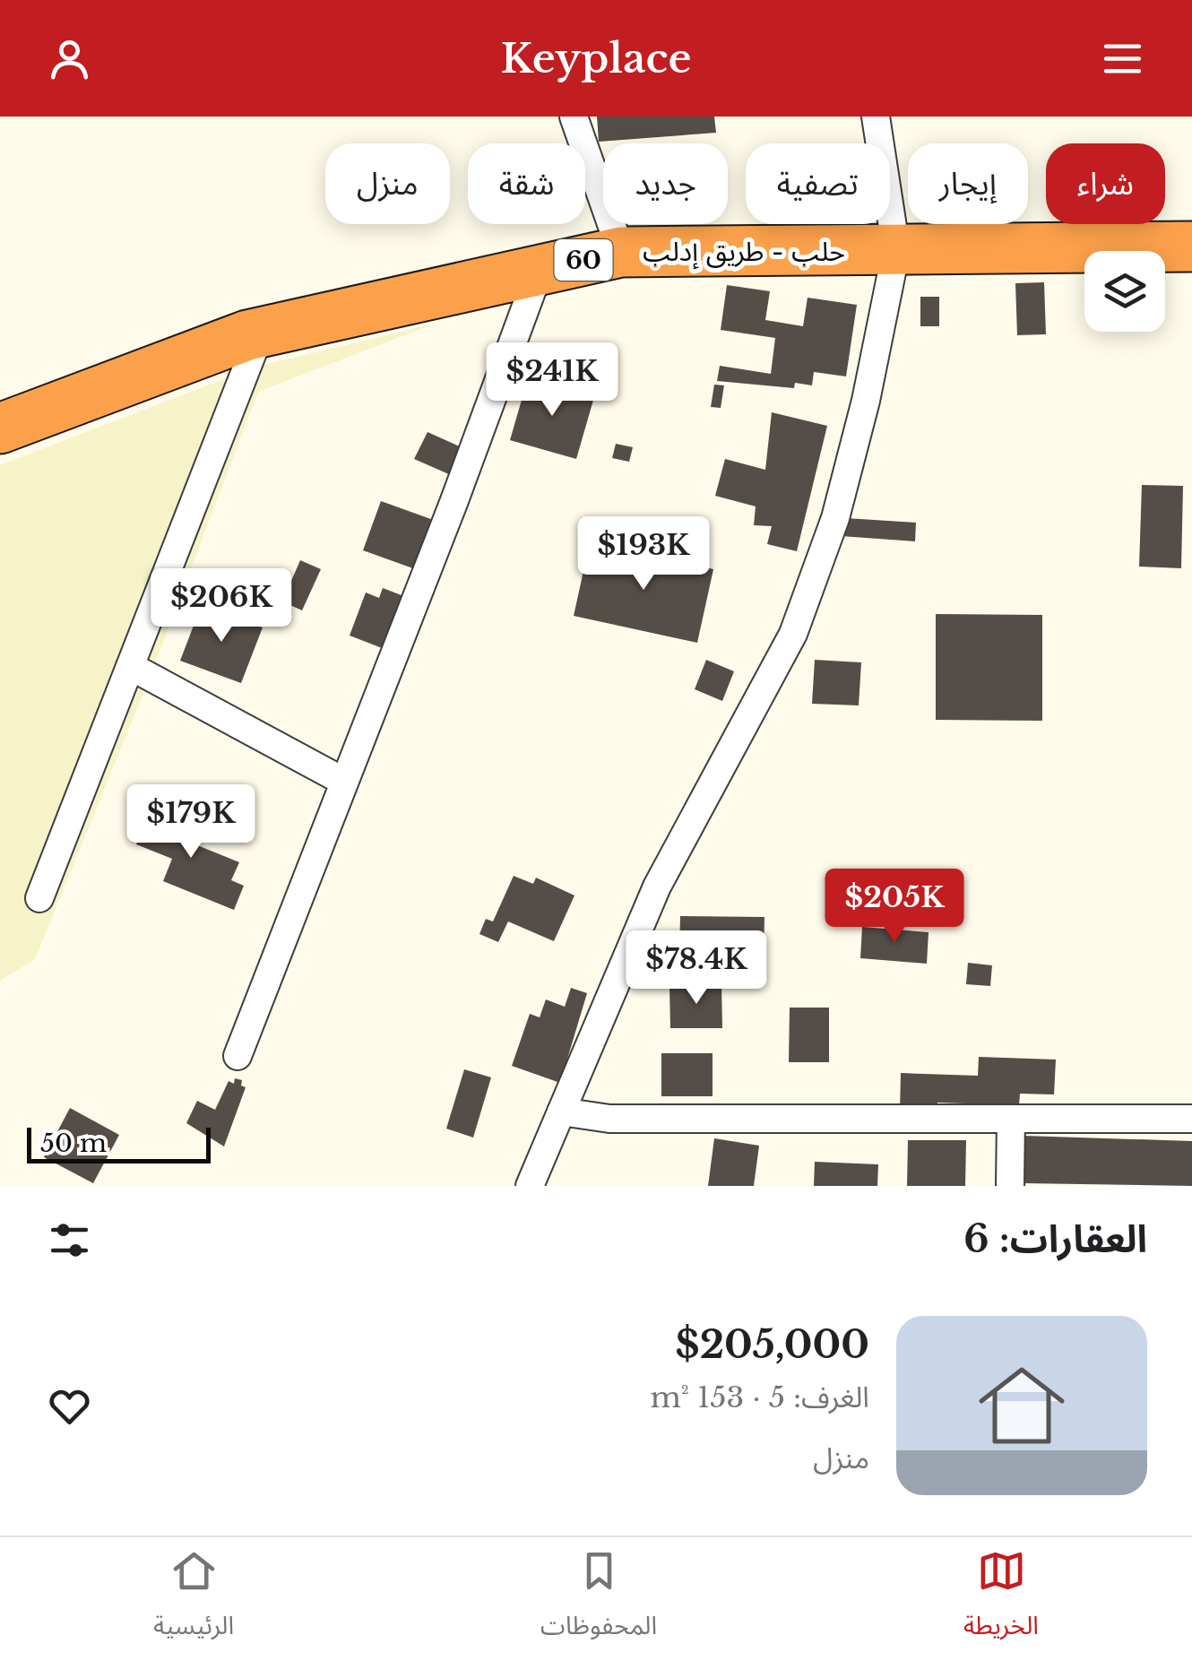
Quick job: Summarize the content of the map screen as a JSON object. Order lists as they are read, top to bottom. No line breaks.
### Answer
{"streets":{"highway":["حلب - طريق إدلب","60"]},"scale_bar":"50 m","page":{"header":"Keyplace","chip":["شراء","إيجار","تصفية","جديد","شقة","منزل"],"price":["$241K","$193K","$206K","$179K","$205K","$78.4K"],"scale":"50 m","heading":"العقارات: 6","list":[{"name":"$205,000","note":"الغرف: 5 · 153 m² · منزل"}],"tabs":["الخريطة","المحفوظات","الرئيسية"]}}
